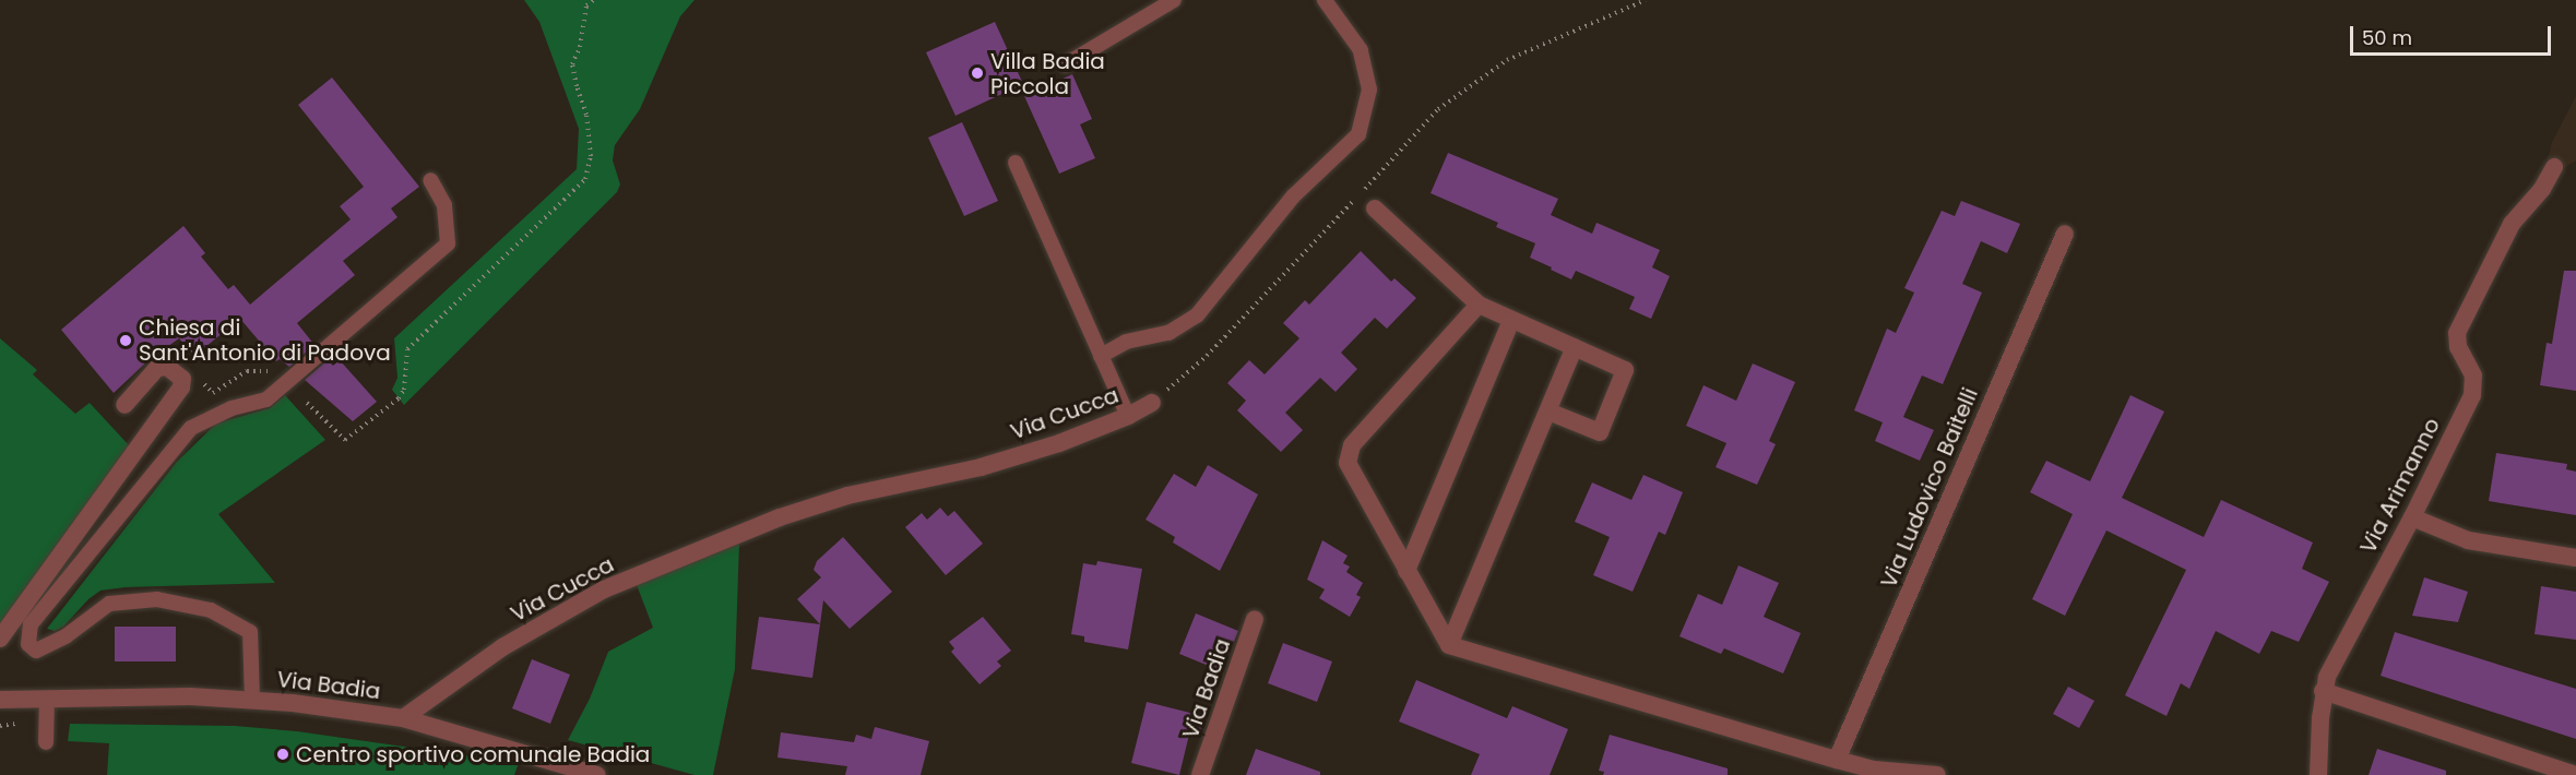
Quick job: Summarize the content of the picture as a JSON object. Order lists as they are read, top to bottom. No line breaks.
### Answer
{"streets":{"street":["Via Cucca","Via Arimanno","Via Ludovico Baitelli","Via Badia"]},"crossings":[["Via Cucca","Via Badia"]],"places":["Villa Badia Piccola","Chiesa di Sant'Antonio di Padova","Centro sportivo comunale Badia"],"scale_bar":"50 m"}
